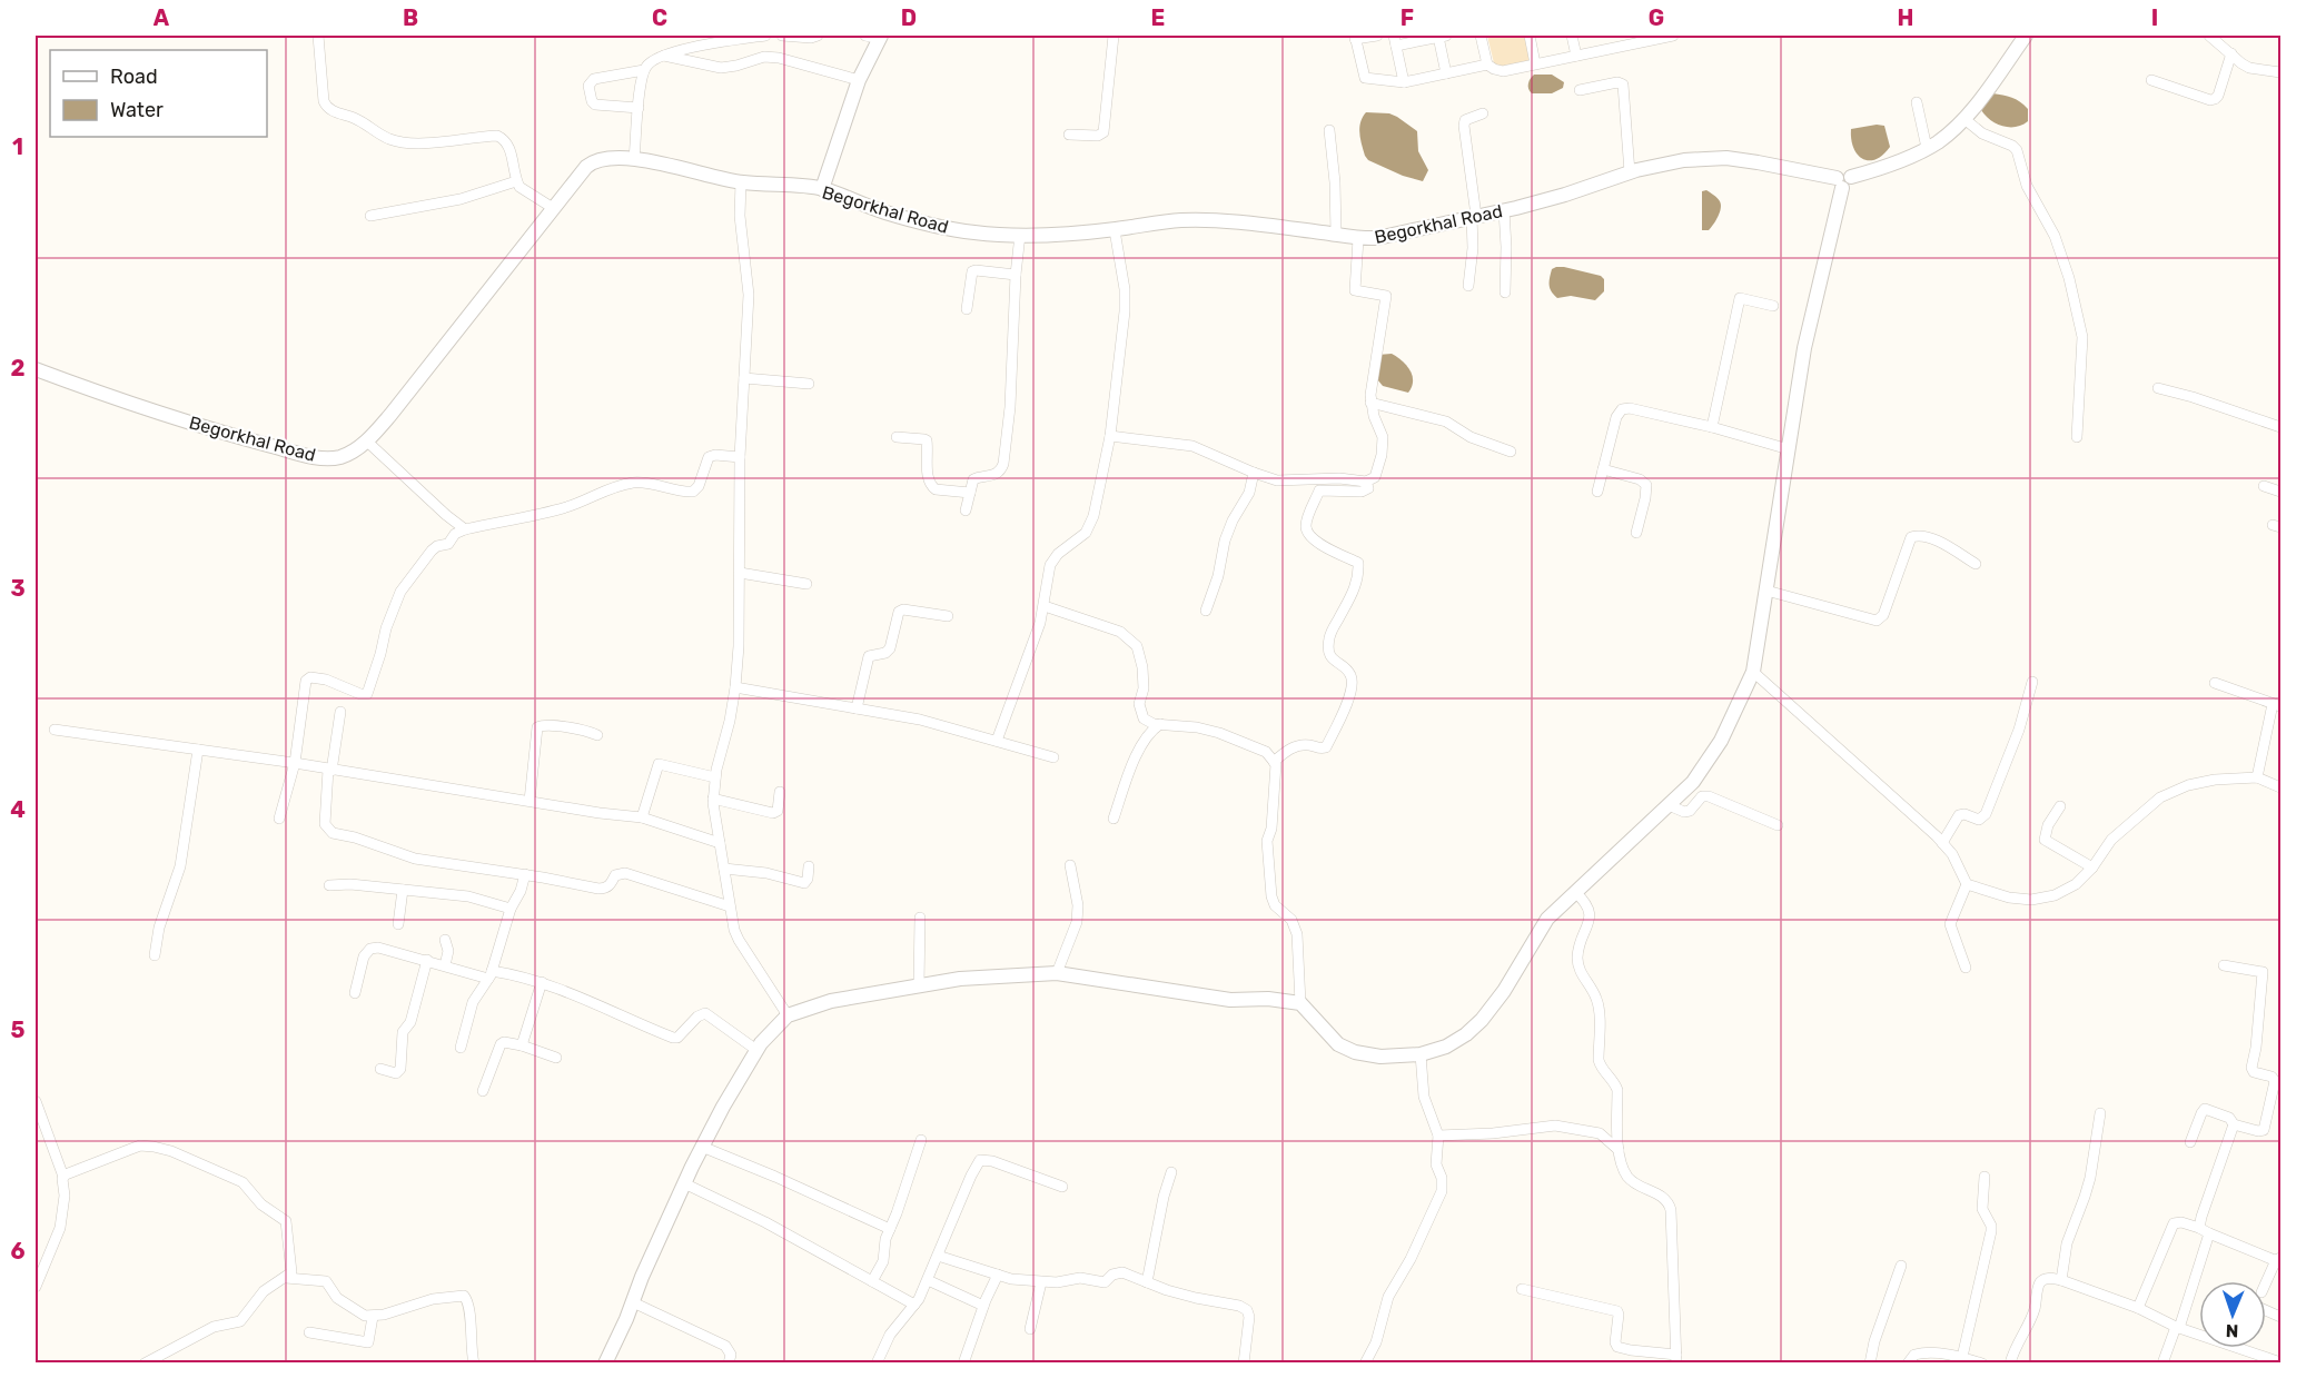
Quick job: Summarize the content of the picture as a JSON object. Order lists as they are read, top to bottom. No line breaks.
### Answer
{"streets":{"street":["Begorkhal Road"]},"legend":["Road","Water"],"north":"bottom","grid":{"columns":["A","B","C","D","E","F","G","H","I"],"rows":["1","2","3","4","5","6"]}}
